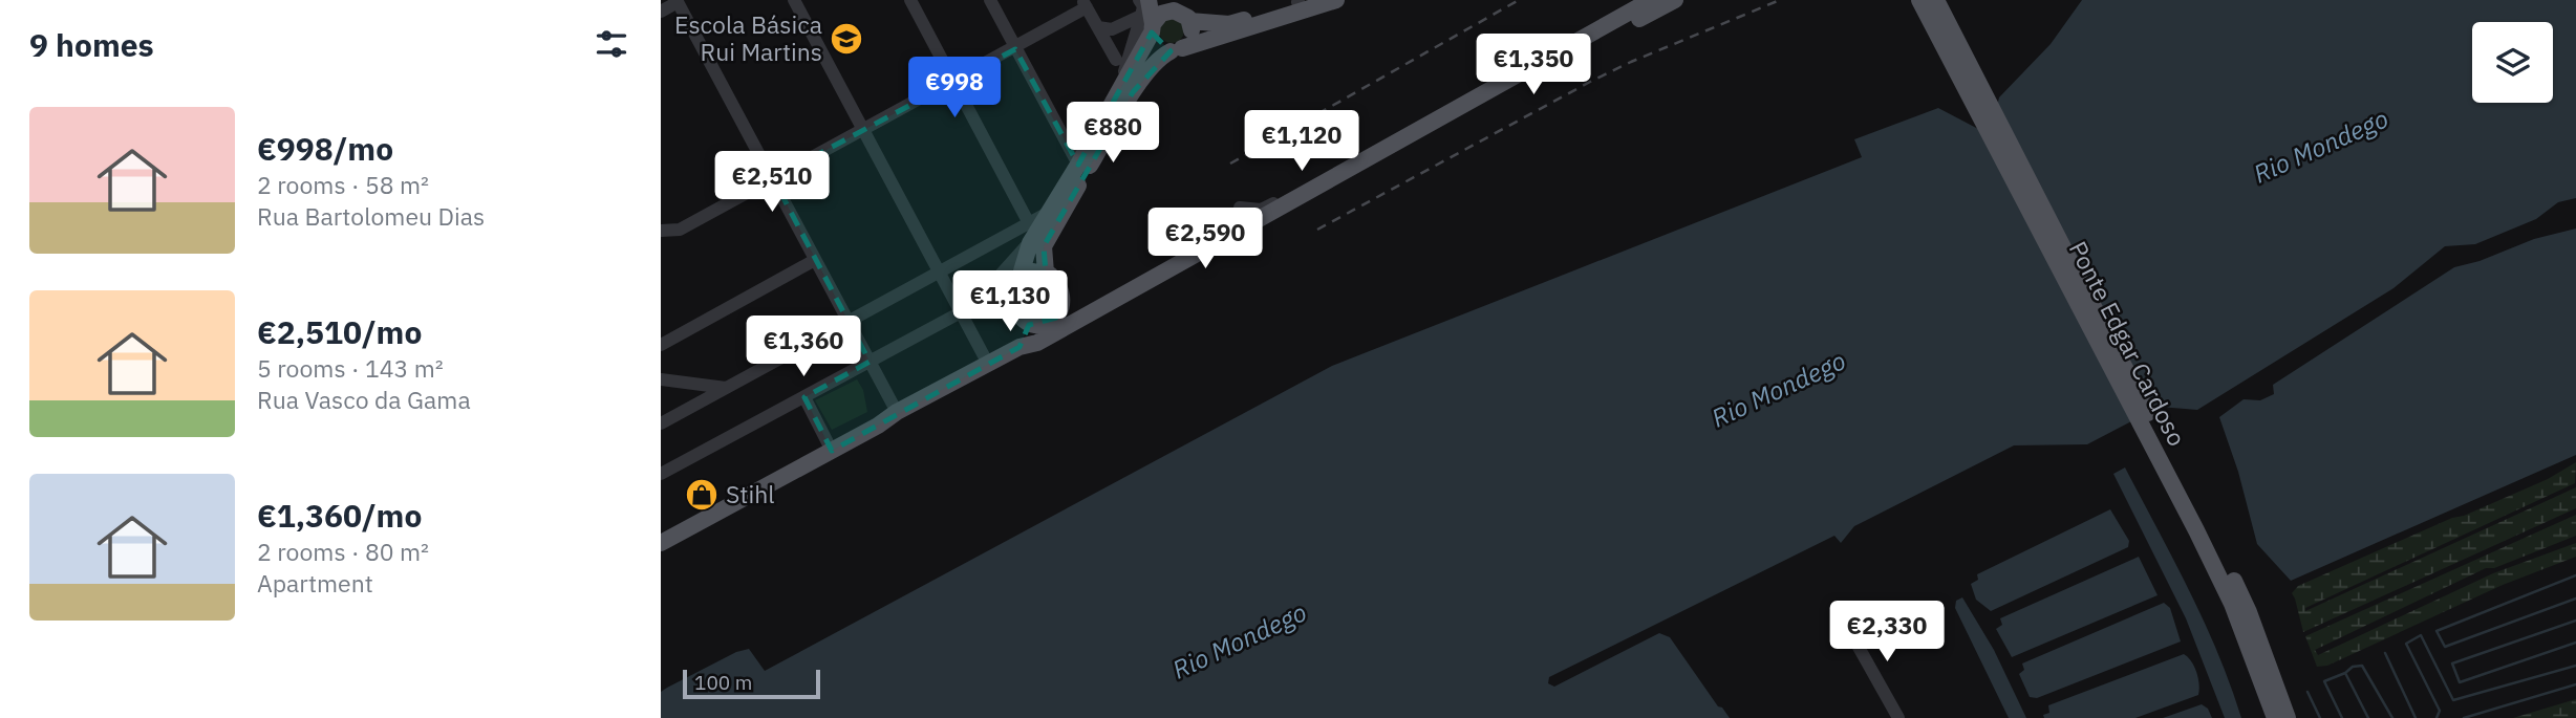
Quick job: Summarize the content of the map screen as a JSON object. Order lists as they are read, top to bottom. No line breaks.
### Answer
{"streets":{"main road":["Ponte Edgar Cardoso"]},"water":["Rio Mondego"],"places":{"school or university":["Escola Básica Rui Martins"],"shop":["Stihl"]},"scale_bar":"100 m","page":{"heading":"9 homes","price":["€1,350","€998","€880","€1,120","€2,510","€2,590","€1,130","€1,360","€2,330"],"list":[{"name":"€998/mo","note":"2 rooms · 58 m² · Rua Bartolomeu Dias"},{"name":"€2,510/mo","note":"5 rooms · 143 m² · Rua Vasco da Gama"},{"name":"€1,360/mo","note":"2 rooms · 80 m² · Apartment"}],"scale":"100 m"}}
